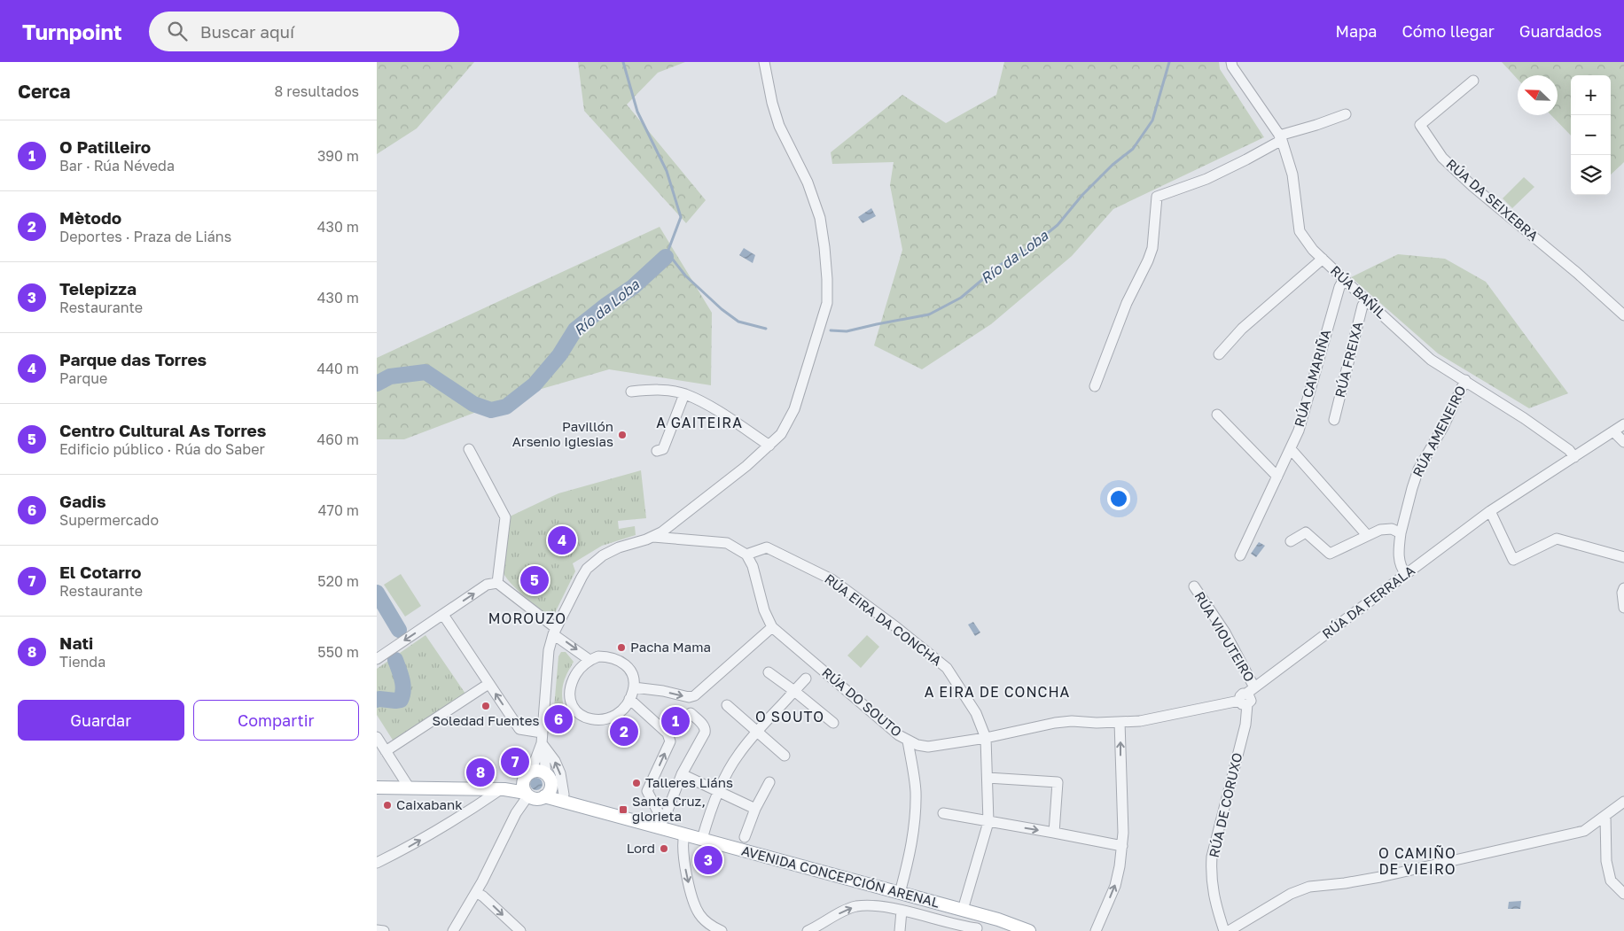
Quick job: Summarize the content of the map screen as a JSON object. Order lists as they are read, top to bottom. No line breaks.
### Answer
{"streets":{"main road":["AVENIDA CONCEPCIÓN ARENAL"],"street":["RÚA DA SEIXEBRA","RÚA BAÑIL","RÚA FREIXA","RÚA CAMARIÑA","RÚA AMENEIRO","RÚA DA FERRALA","RÚA EIRA DA CONCHA","RÚA VIOUTEIRO","RÚA DO SOUTO","RÚA DE CORUXO"]},"crossings":[["RÚA BAÑIL","RÚA FREIXA"],["RÚA BAÑIL","RÚA CAMARIÑA"],["RÚA BAÑIL","RÚA AMENEIRO"],["RÚA BAÑIL","RÚA DA FERRALA"],["RÚA AMENEIRO","RÚA DA FERRALA"],["RÚA DA FERRALA","RÚA VIOUTEIRO"],["RÚA DA FERRALA","RÚA DO SOUTO"],["RÚA DA FERRALA","RÚA DE CORUXO"],["RÚA EIRA DA CONCHA","RÚA DO SOUTO"],["RÚA EIRA DA CONCHA","AVENIDA CONCEPCIÓN ARENAL"],["RÚA VIOUTEIRO","RÚA DO SOUTO"],["RÚA VIOUTEIRO","RÚA DE CORUXO"],["RÚA DO SOUTO","RÚA DE CORUXO"]],"districts":["A GAITEIRA","MOROUZO","A EIRA DE CONCHA","O SOUTO","O CAMIÑO DE VIEIRO"],"water":["Río da Loba"],"places":{"other":["Pavillón Arsenio Iglesias","Pacha Mama","Soledad Fuentes","Talleres Liáns","Caixabank","Lord"],"transit":["Santa Cruz, glorieta"]},"north":"top left","page":{"header":"Turnpoint","search":"Buscar aquí","nav":["Mapa","Cómo llegar","Guardados"],"heading":["Cerca","8 resultados"],"map_buttons":["+","−"],"list":[{"mark":"1","name":"O Patilleiro","note":"Bar · Rúa Néveda","value":"390 m"},{"mark":"2","name":"Mètodo","note":"Deportes · Praza de Liáns","value":"430 m"},{"mark":"3","name":"Telepizza","note":"Restaurante","value":"430 m"},{"mark":"4","name":"Parque das Torres","note":"Parque","value":"440 m"},{"mark":"5","name":"Centro Cultural As Torres","note":"Edificio público · Rúa do Saber","value":"460 m"},{"mark":"6","name":"Gadis","note":"Supermercado","value":"470 m"},{"mark":"7","name":"El Cotarro","note":"Restaurante","value":"520 m"},{"mark":"8","name":"Nati","note":"Tienda","value":"550 m"}],"pins":["4","5","6","1","2","7","8","3"],"buttons":["Guardar","Compartir"]}}
